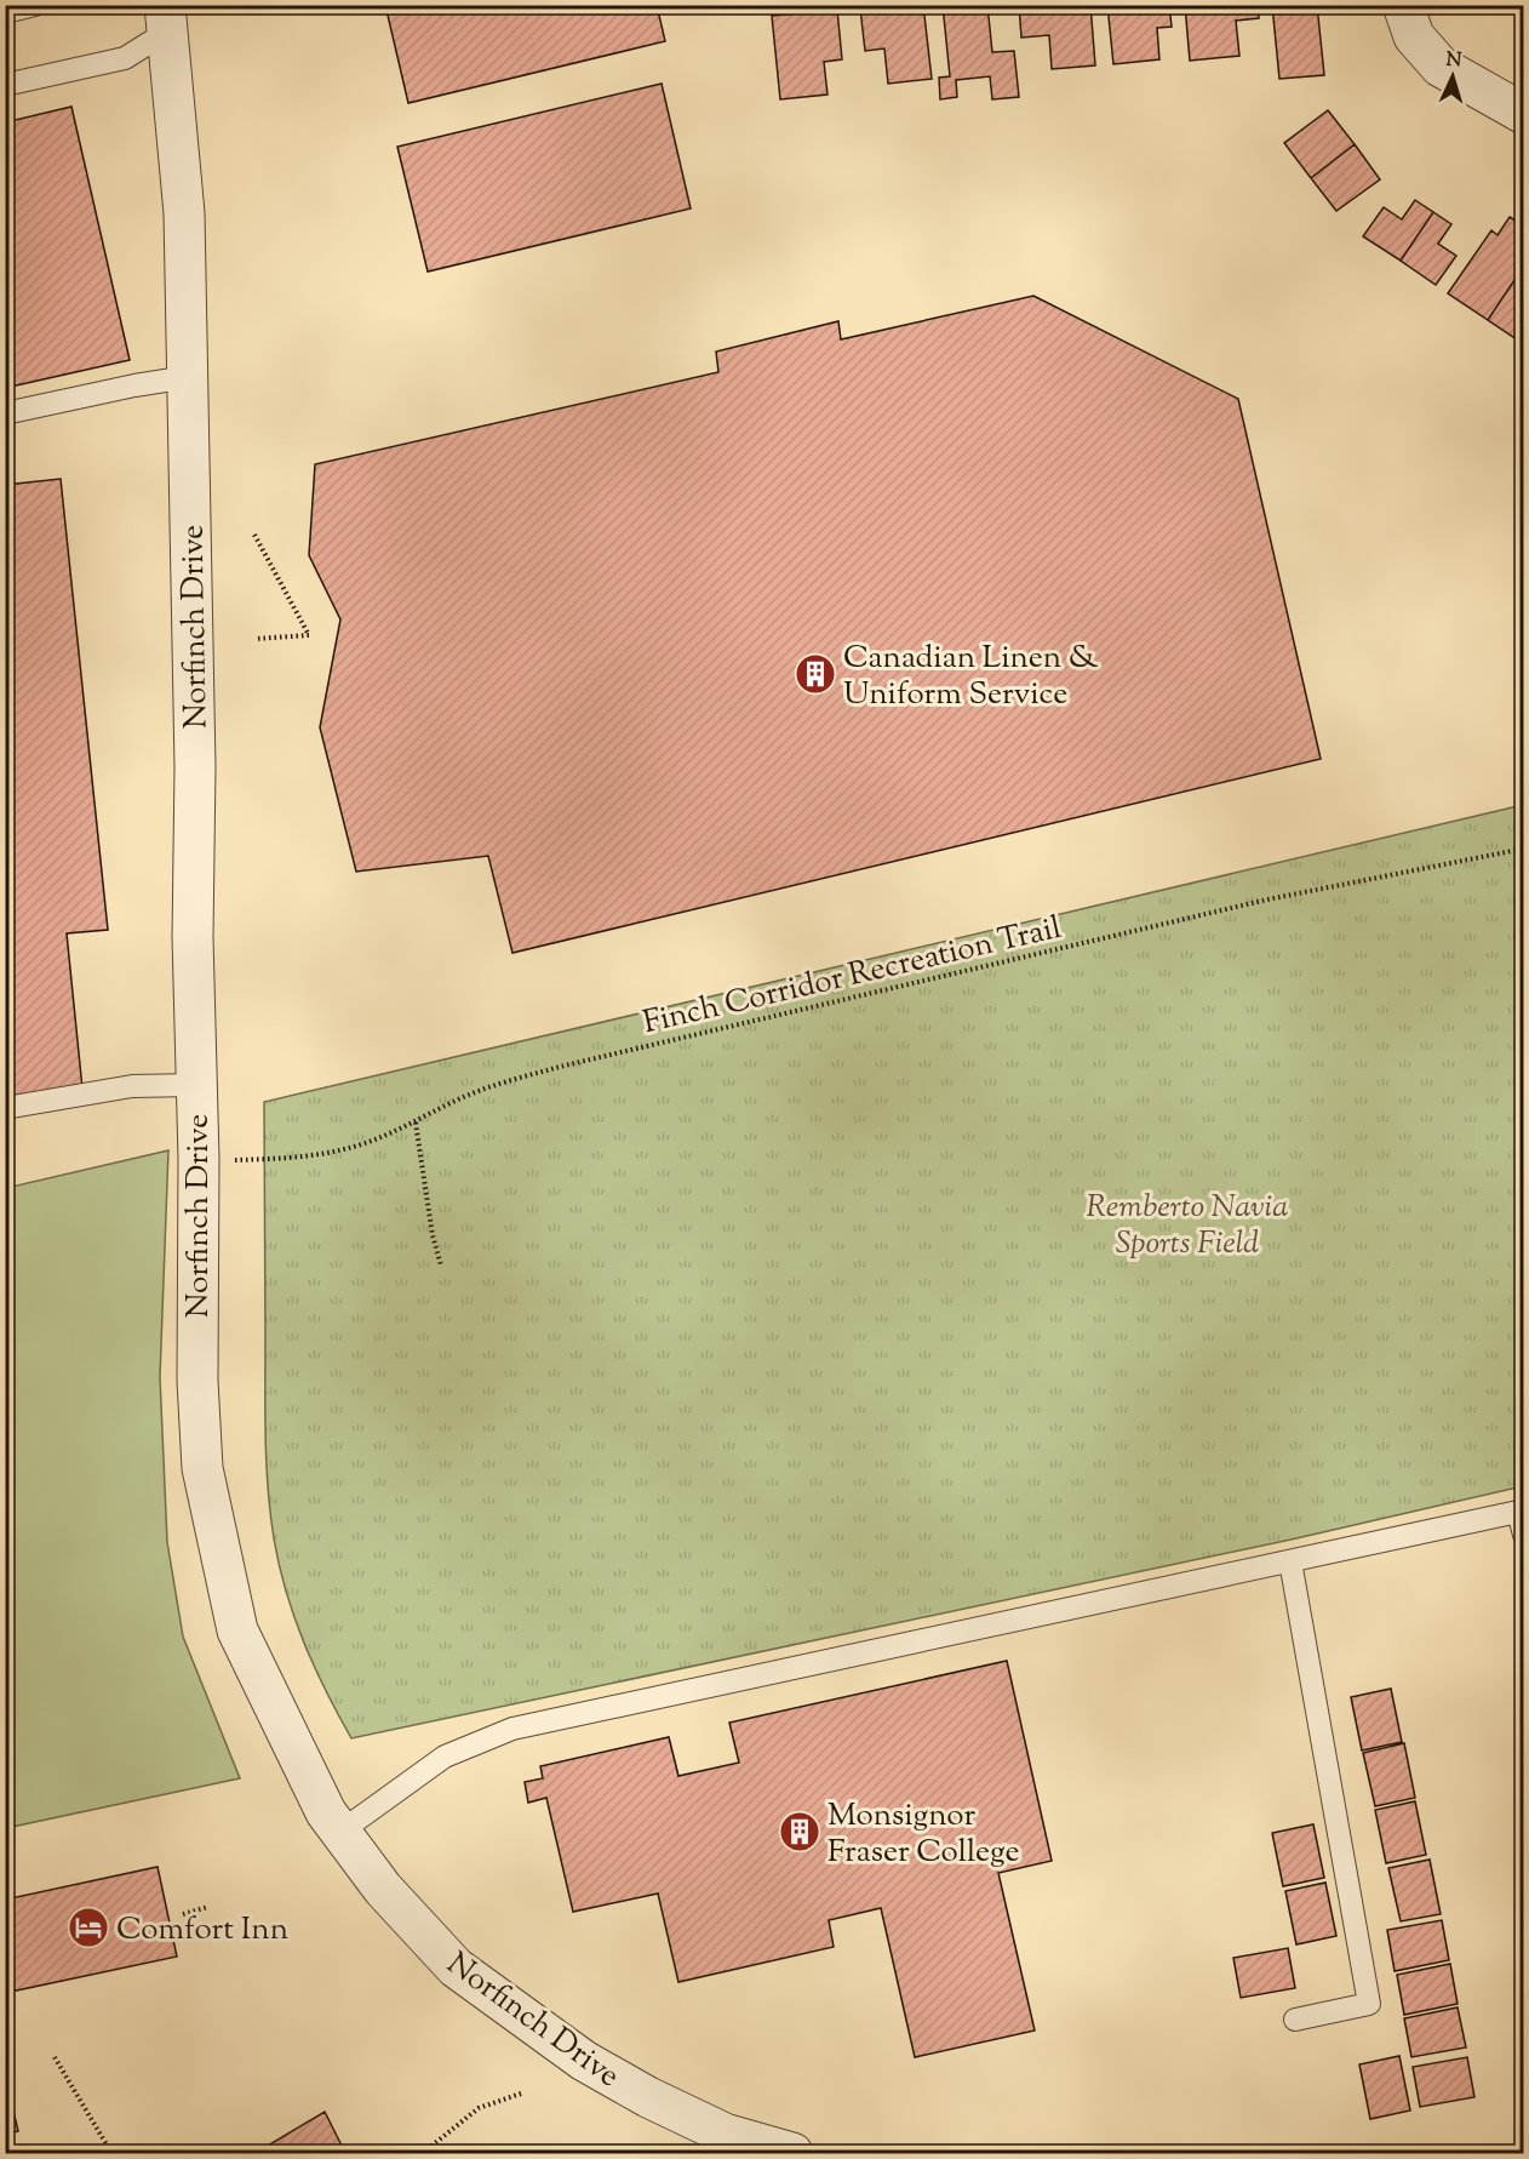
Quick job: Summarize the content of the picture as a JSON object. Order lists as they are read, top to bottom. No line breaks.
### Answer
{"streets":{"street":["Norfinch Drive"],"path":["Finch Corridor Recreation Trail"]},"crossings":[["Norfinch Drive","Finch Corridor Recreation Trail"]],"parks":["Remberto Navia Sports Field"],"places":{"building":["Canadian Linen & Uniform Service","Monsignor Fraser College"],"hotel":["Comfort Inn"]},"north":"top"}
